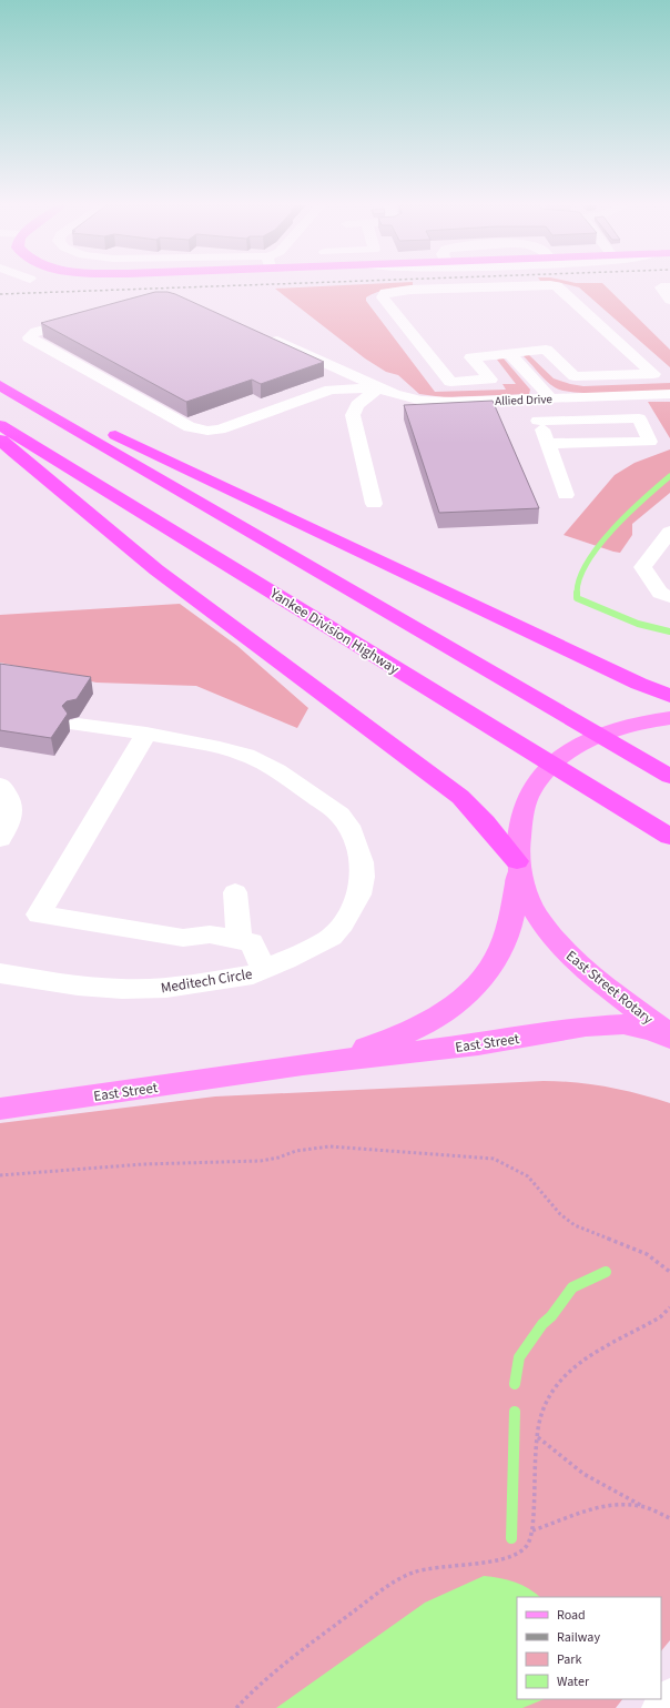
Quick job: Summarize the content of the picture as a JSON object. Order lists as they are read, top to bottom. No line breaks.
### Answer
{"streets":{"highway":["Yankee Division Highway"],"main road":["East Street Rotary","East Street"],"street":["Allied Drive","Meditech Circle"]},"crossings":[["East Street Rotary","East Street"]],"legend":["Road","Railway","Park","Water"]}
